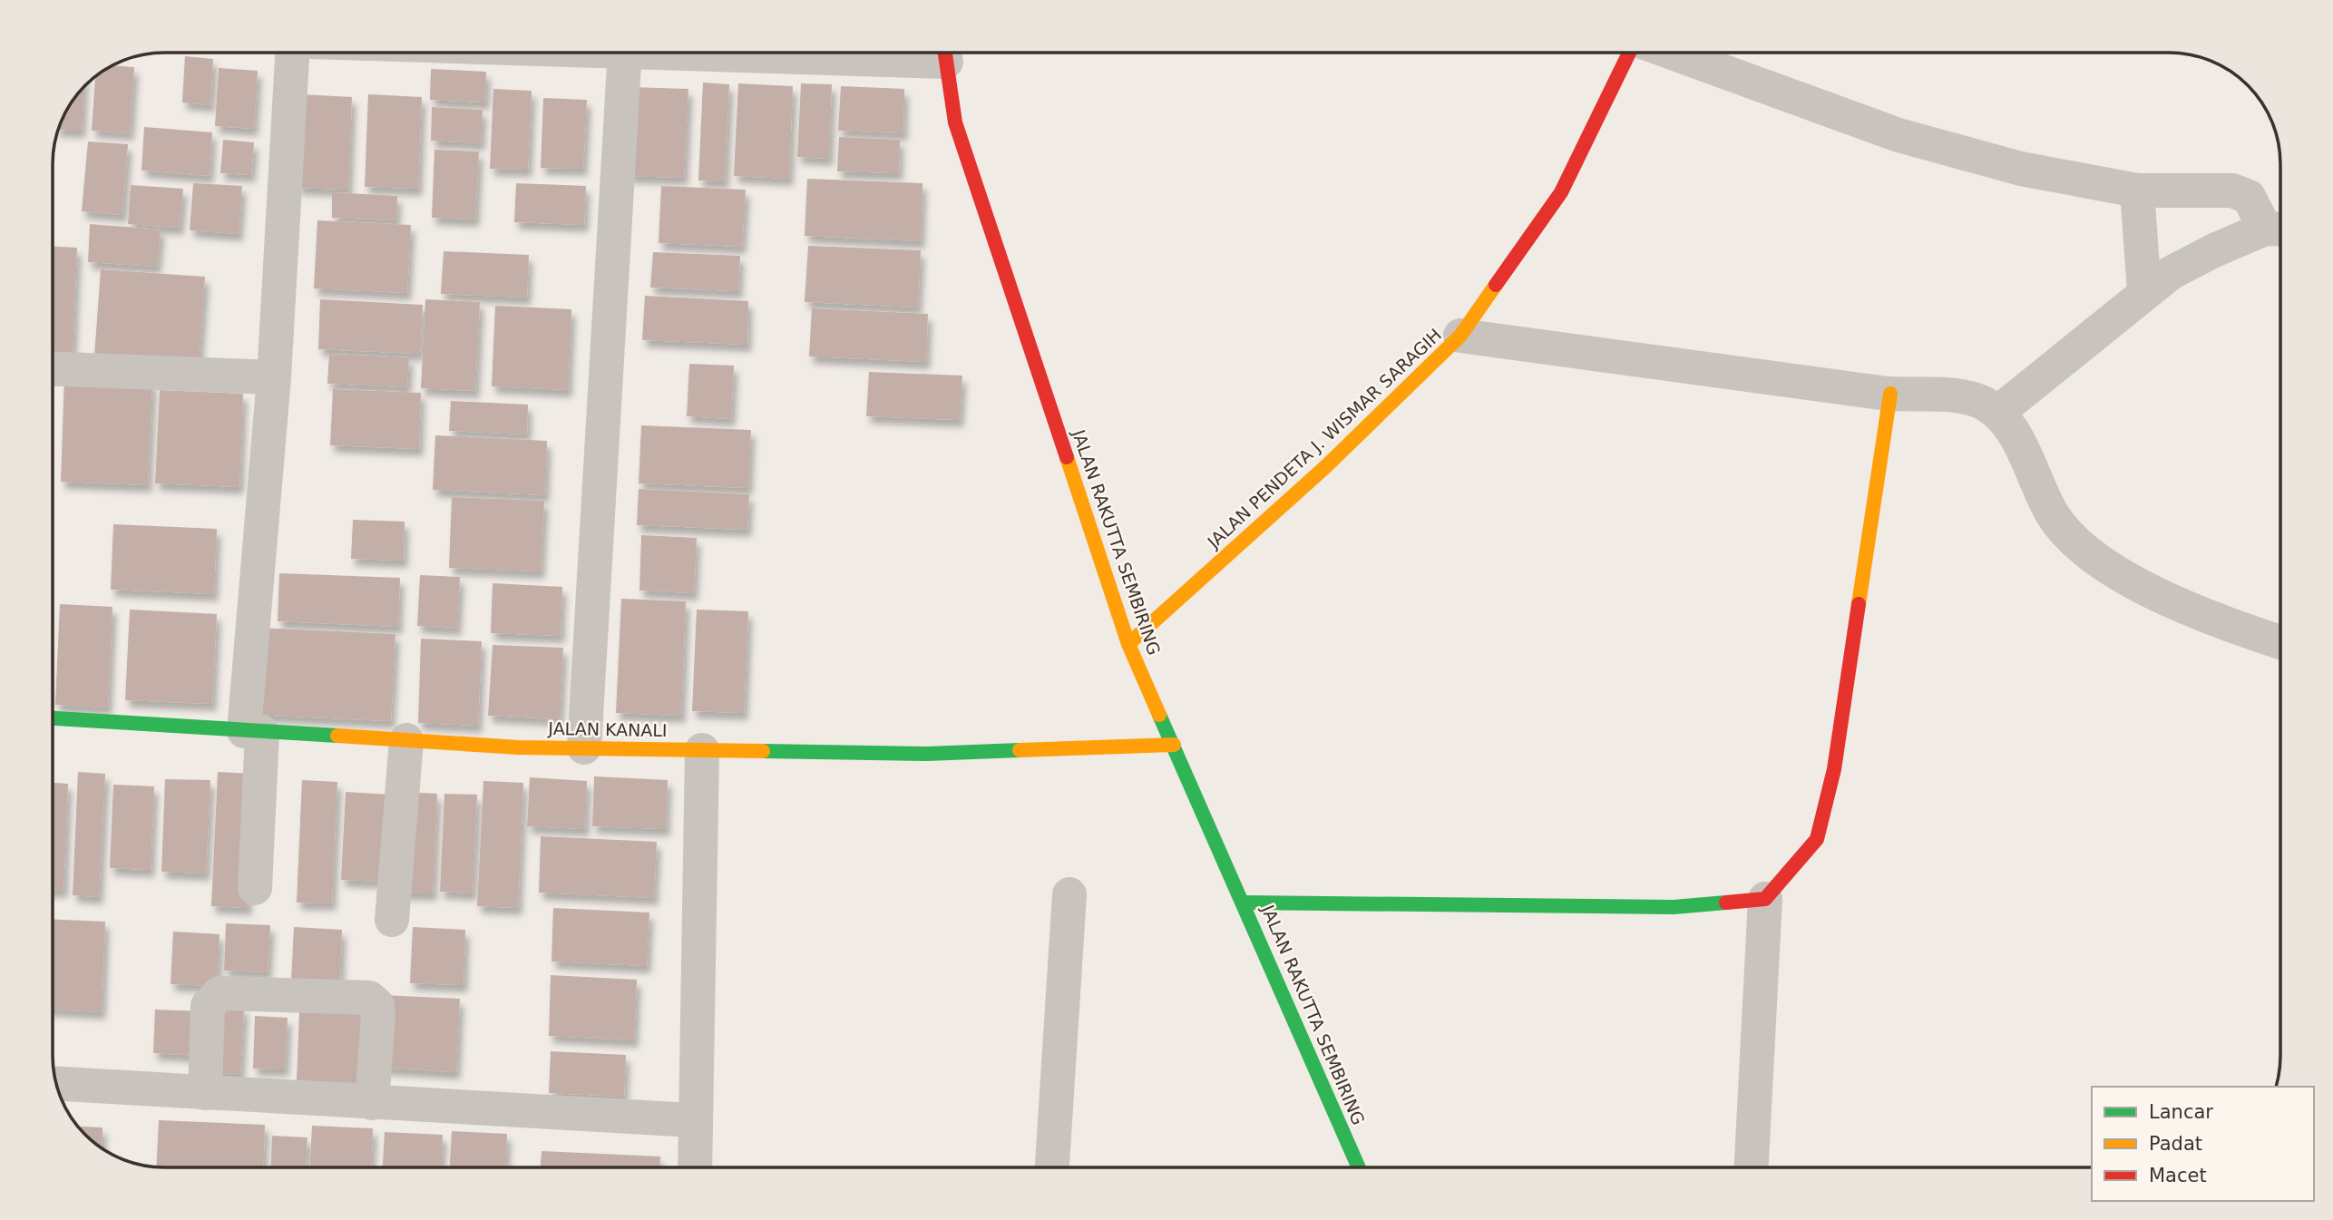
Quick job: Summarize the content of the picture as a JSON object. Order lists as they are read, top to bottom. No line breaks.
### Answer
{"streets":{"street":["JALAN PENDETA J. WISMAR SARAGIH","JALAN RAKUTTA SEMBIRING","JALAN KANALI"]},"crossings":[["JALAN PENDETA J. WISMAR SARAGIH","JALAN RAKUTTA SEMBIRING"],["JALAN RAKUTTA SEMBIRING","JALAN KANALI"]],"legend":["Lancar","Padat","Macet"]}
